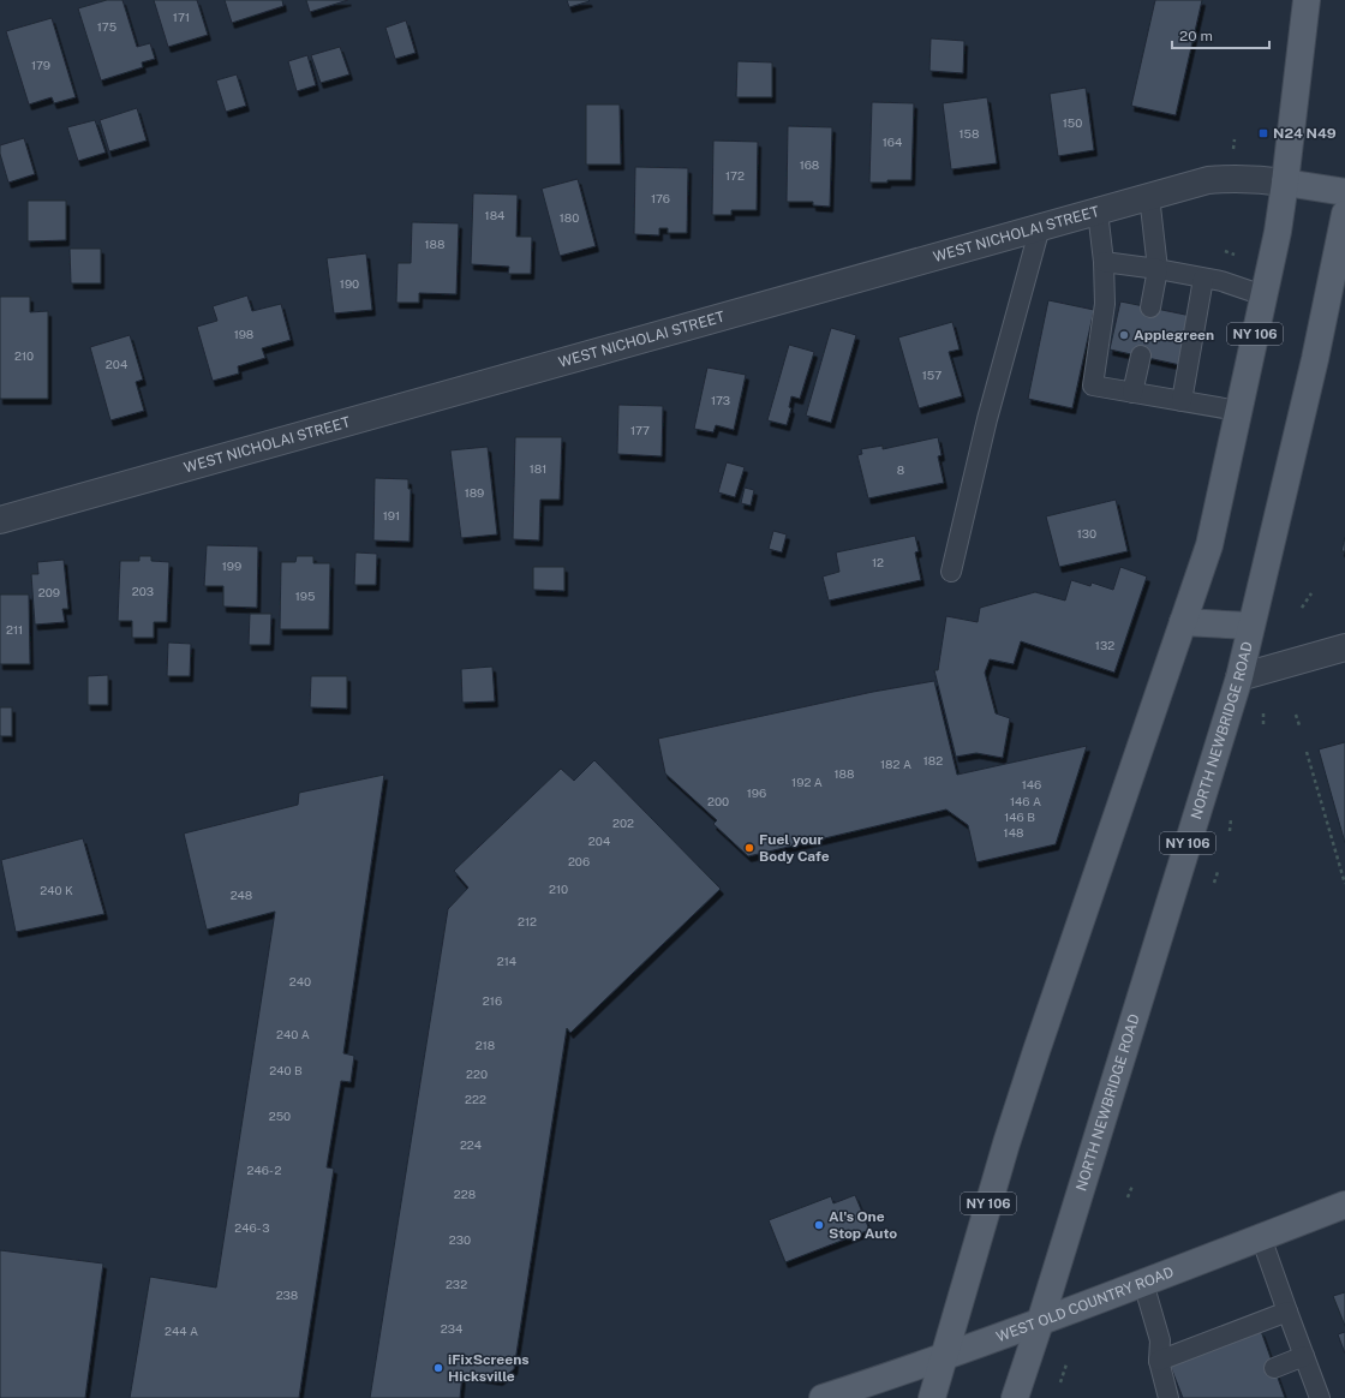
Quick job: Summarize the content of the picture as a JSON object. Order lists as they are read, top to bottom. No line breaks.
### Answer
{"streets":{"main road":["NY 106","NORTH NEWBRIDGE ROAD","WEST OLD COUNTRY ROAD"],"street":["WEST NICHOLAI STREET"]},"crossings":[["WEST NICHOLAI STREET","NY 106"],["NY 106","NORTH NEWBRIDGE ROAD"],["NY 106","WEST OLD COUNTRY ROAD"],["NORTH NEWBRIDGE ROAD","WEST OLD COUNTRY ROAD"]],"places":{"transit":["N24 N49"],"other":["Applegreen","Fuel your Body Cafe","Al's One Stop Auto","iFixScreens Hicksville"]},"house_numbers":["171","175","179","150","158","164","168","172","176","184","180","188","190","198","210","204","157","173","177","181","8","189","191","130","12","199","203","209","195","211","132","182","182 A","188","192 A","146","196","200","146 A","146 B","202","148","204","206","210","240 K","248","212","214","240","216","240 A","218","240 B","220","222","250","224","246- 2","228","246- 3","230","232","238","234","244 A"],"scale_bar":"20 m"}
